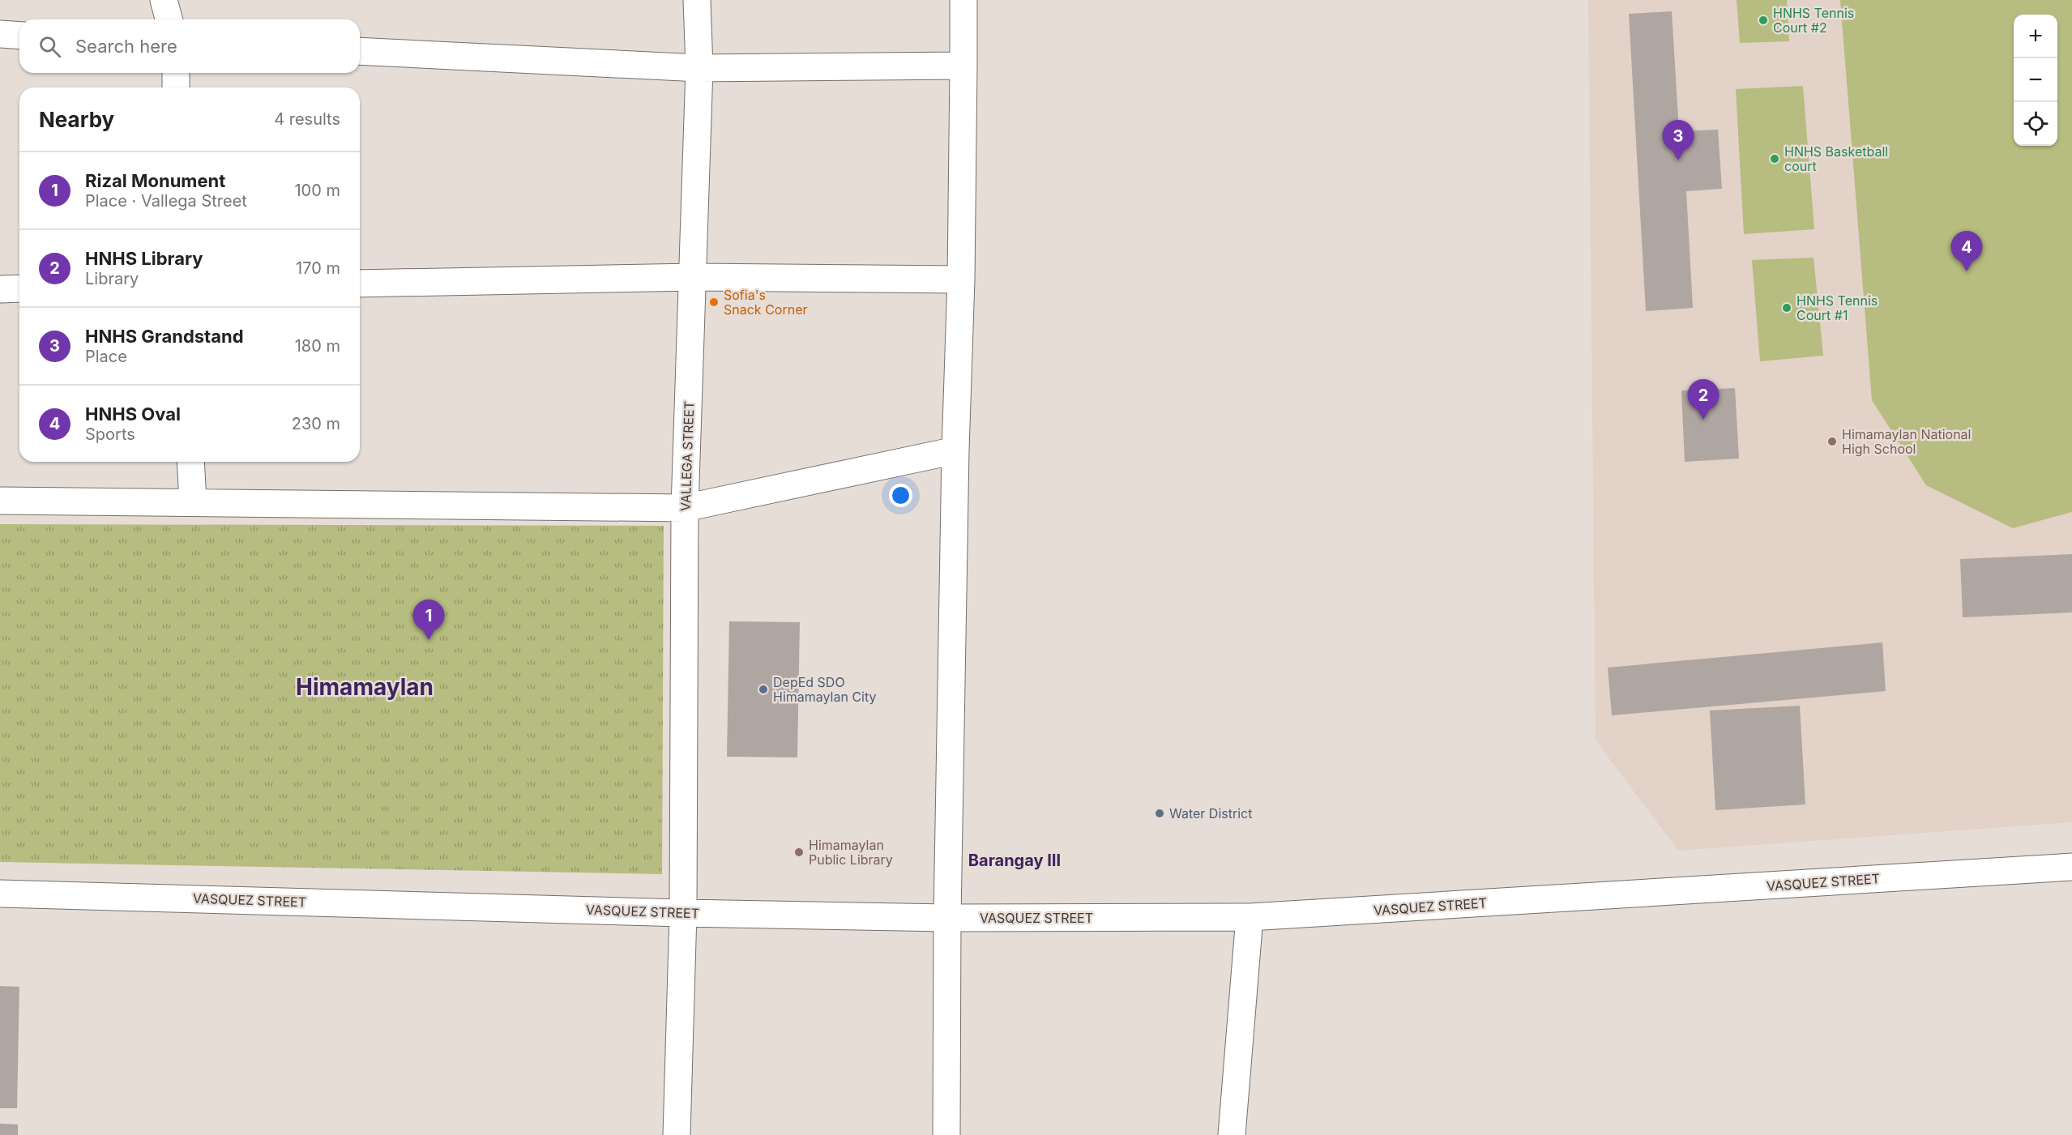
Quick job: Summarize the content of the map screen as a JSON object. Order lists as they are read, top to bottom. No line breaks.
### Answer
{"streets":{"street":["VALLEGA STREET","VASQUEZ STREET"]},"crossings":[["VALLEGA STREET","VASQUEZ STREET"]],"districts":["Himamaylan","Barangay Ⅲ"],"places":["HNHS Tennis Court #2","HNHS Basketball court","Sofia's Snack Corner","HNHS Tennis Court #1","Himamaylan National High School","DepEd SDO Himamaylan City","Water District","Himamaylan Public Library"],"page":{"map_buttons":["+","−"],"search":"Search here","heading":["Nearby","4 results"],"pins":["3","4","2","1"],"list":[{"mark":"1","name":"Rizal Monument","note":"Place · Vallega Street","value":"100 m"},{"mark":"2","name":"HNHS Library","note":"Library","value":"170 m"},{"mark":"3","name":"HNHS Grandstand","note":"Place","value":"180 m"},{"mark":"4","name":"HNHS Oval","note":"Sports","value":"230 m"}]}}
